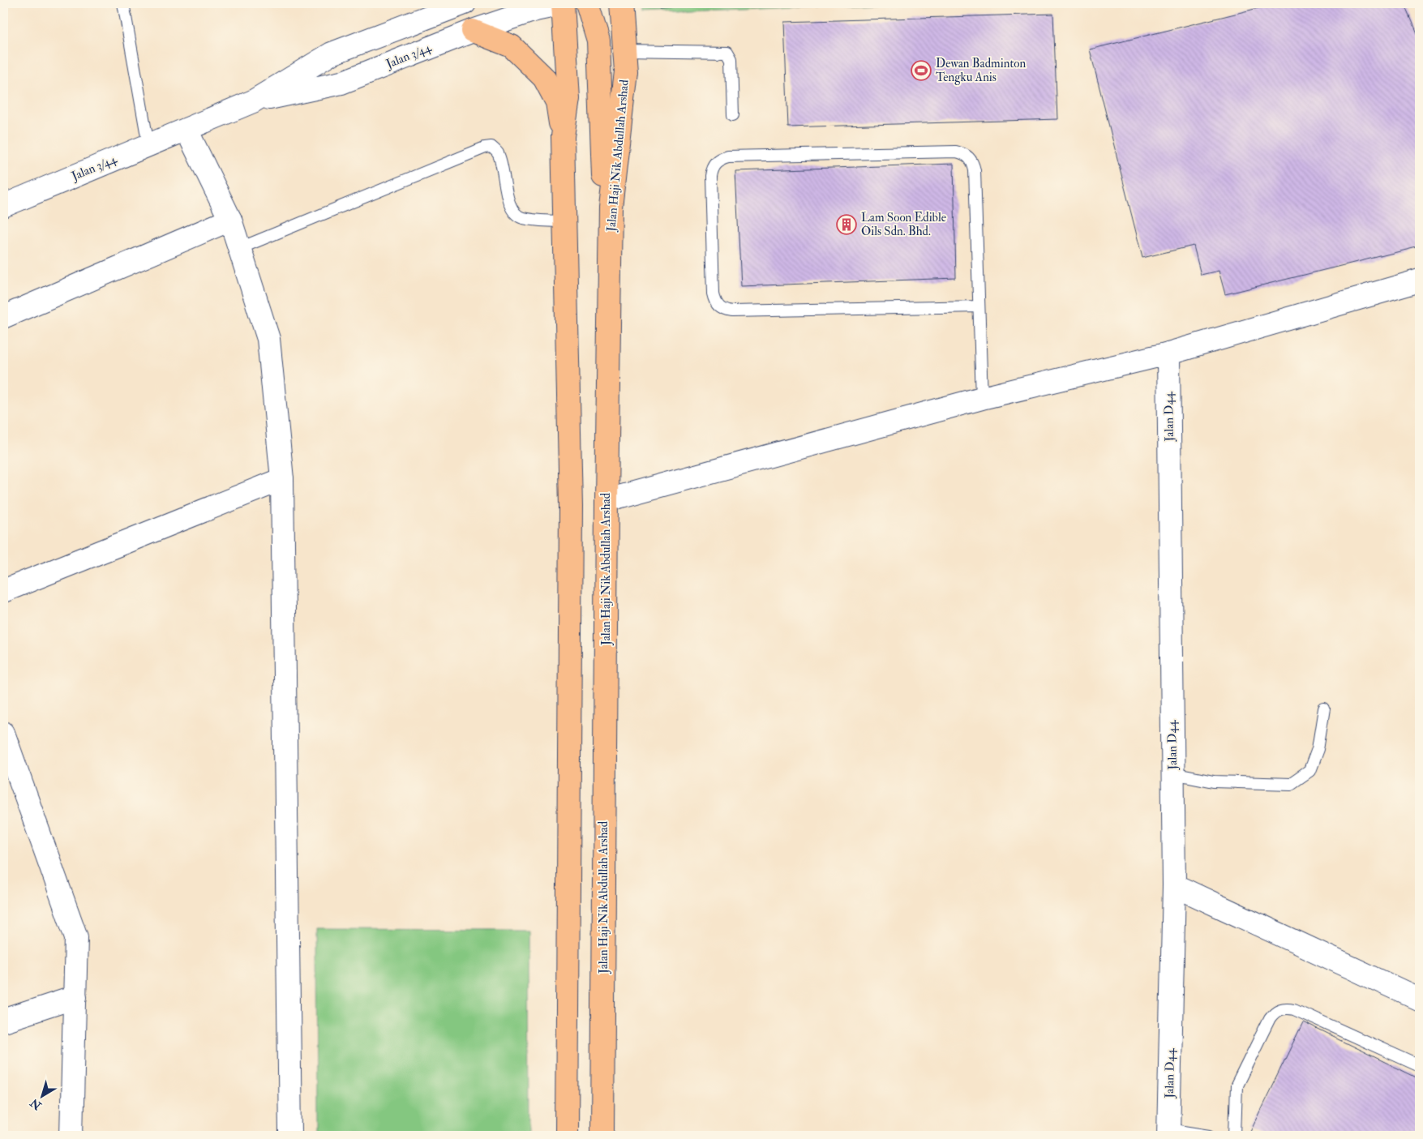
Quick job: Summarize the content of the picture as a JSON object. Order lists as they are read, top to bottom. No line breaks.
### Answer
{"streets":{"main road":["Jalan Haji Nik Abdullah Arshad"],"street":["Jalan 3/44","Jalan D44"]},"places":{"sports":["Dewan Badminton Tengku Anis"],"building":["Lam Soon Edible Oils Sdn. Bhd."]},"north":"bottom left"}
